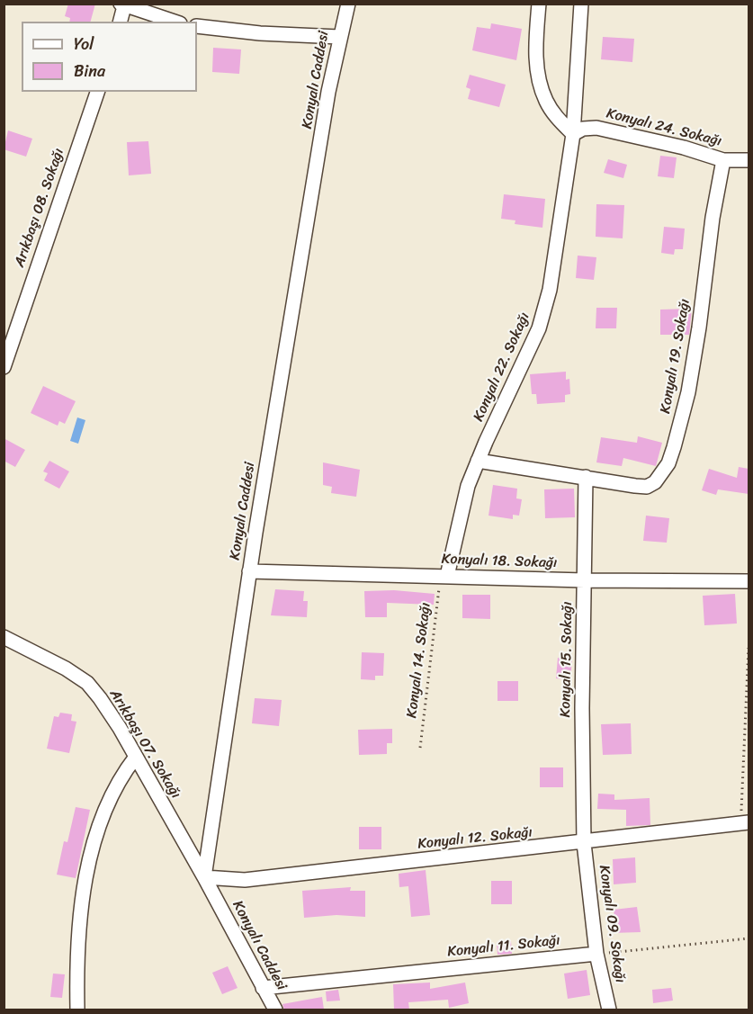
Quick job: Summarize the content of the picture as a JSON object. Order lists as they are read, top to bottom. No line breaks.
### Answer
{"streets":{"street":["Konyalı Caddesi","Konyalı 24. Sokağı","Arıkbaşı 08. Sokağı","Konyalı 19. Sokağı","Konyalı 22. Sokağı","Konyalı 18. Sokağı","Konyalı 15. Sokağı","Arıkbaşı 07. Sokağı","Konyalı 12. Sokağı","Konyalı 09. Sokağı","Konyalı 11. Sokağı"],"path":["Konyalı 14. Sokağı"]},"crossings":[["Konyalı Caddesi","Konyalı 18. Sokağı"],["Konyalı Caddesi","Arıkbaşı 07. Sokağı"],["Konyalı Caddesi","Konyalı 12. Sokağı"],["Konyalı Caddesi","Konyalı 11. Sokağı"],["Konyalı 24. Sokağı","Konyalı 19. Sokağı"],["Konyalı 24. Sokağı","Konyalı 22. Sokağı"],["Konyalı 19. Sokağı","Konyalı 15. Sokağı"],["Konyalı 22. Sokağı","Konyalı 18. Sokağı"],["Konyalı 22. Sokağı","Konyalı 14. Sokağı"],["Konyalı 18. Sokağı","Konyalı 15. Sokağı"],["Konyalı 18. Sokağı","Konyalı 14. Sokağı"],["Konyalı 15. Sokağı","Konyalı 12. Sokağı"],["Konyalı 15. Sokağı","Konyalı 09. Sokağı"],["Arıkbaşı 07. Sokağı","Konyalı 12. Sokağı"],["Konyalı 12. Sokağı","Konyalı 09. Sokağı"],["Konyalı 09. Sokağı","Konyalı 11. Sokağı"]],"legend":["Yol","Bina"]}
